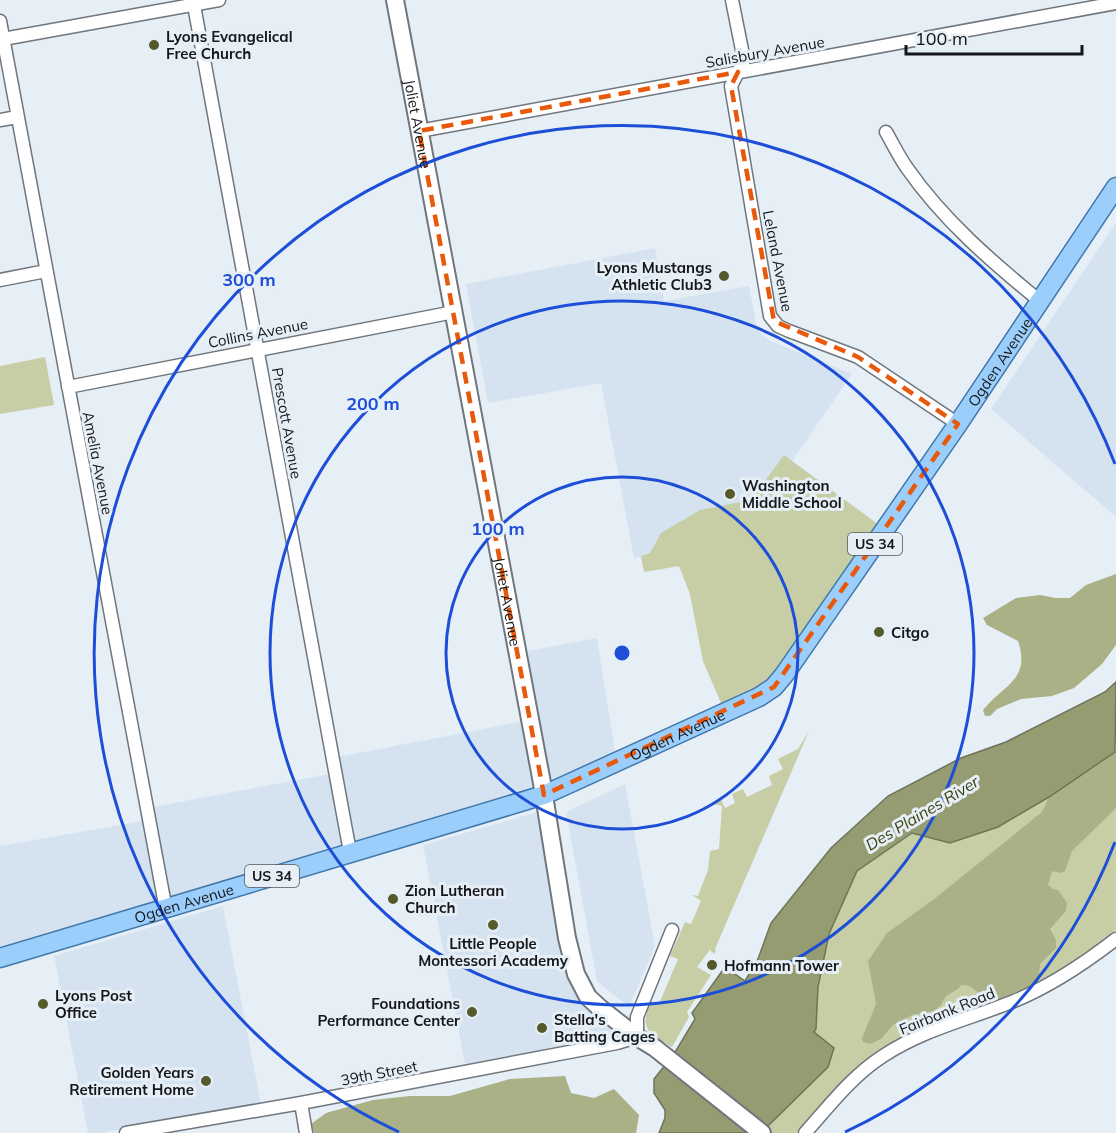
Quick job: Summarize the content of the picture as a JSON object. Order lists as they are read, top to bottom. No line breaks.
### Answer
{"streets":{"main road":["Ogden Avenue","US 34"],"street":["Salisbury Avenue","Joliet Avenue","Leland Avenue","Collins Avenue","Prescott Avenue","Amelia Avenue","Fairbank Road","39th Street"]},"crossings":[["Salisbury Avenue","Joliet Avenue"],["Salisbury Avenue","Leland Avenue"],["Joliet Avenue","Collins Avenue"],["Joliet Avenue","Ogden Avenue"],["Joliet Avenue","39th Street"],["Leland Avenue","Ogden Avenue"],["Collins Avenue","Prescott Avenue"],["Collins Avenue","Amelia Avenue"],["Ogden Avenue","Prescott Avenue"],["Ogden Avenue","Amelia Avenue"]],"water":["Des Plaines River"],"places":["Lyons Evangelical Free Church","Lyons Mustangs Athletic Club3","Washington Middle School","Citgo","Zion Lutheran Church","Little People Montessori Academy","Hofmann Tower","Lyons Post Office","Foundations Performance Center","Stella's Batting Cages","Golden Years Retirement Home"],"scale_bar":"100 m","rings":["300 m","200 m","100 m"]}
